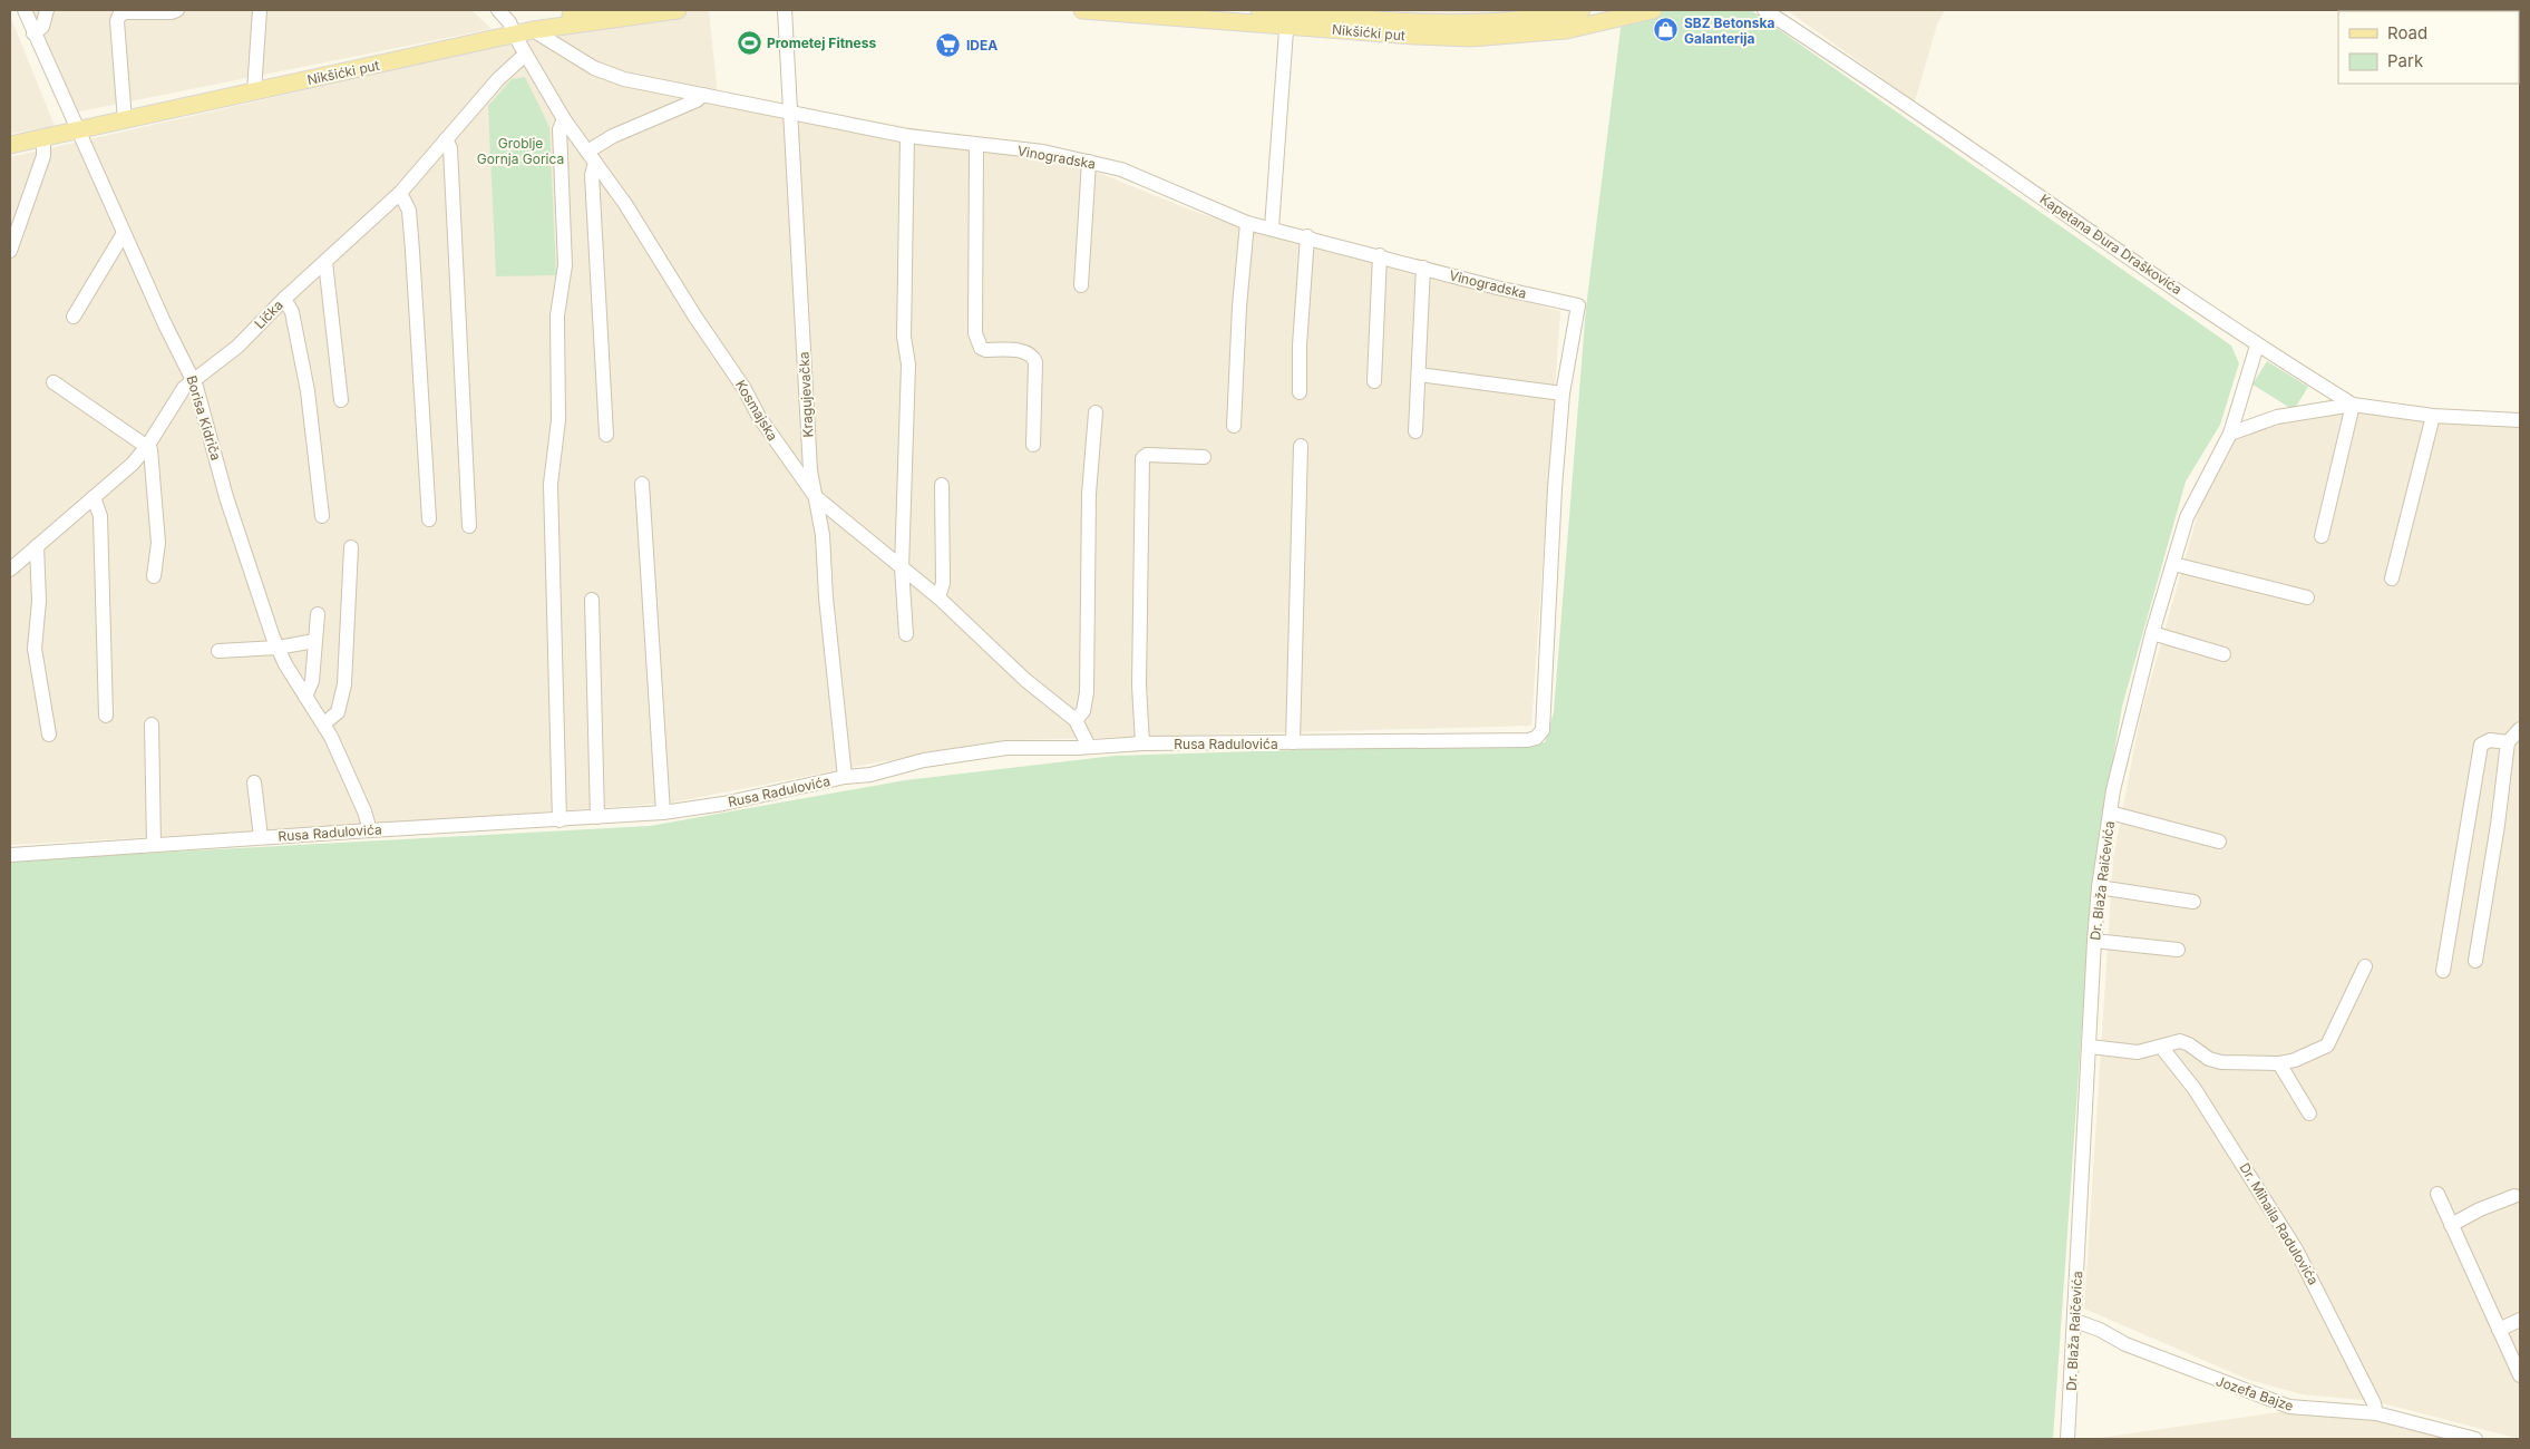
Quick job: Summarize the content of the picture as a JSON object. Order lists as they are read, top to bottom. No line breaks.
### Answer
{"streets":{"main road":["Nikšićki put"],"street":["Vinogradska","Kapetana Đura Draškovića","Lička","Kragujevačka","Kosmajska","Borisa Kidriča","Rusa Radulovića","Dr. Blaža Raičevića","Dr. Mihaila Radulovića","Jozefa Bajze"]},"crossings":[["Nikšićki put","Vinogradska"],["Nikšićki put","Kosmajska"],["Nikšićki put","Borisa Kidriča"],["Vinogradska","Kragujevačka"],["Vinogradska","Rusa Radulovića"],["Kapetana Đura Draškovića","Dr. Blaža Raičevića"],["Lička","Kosmajska"],["Lička","Borisa Kidriča"],["Kragujevačka","Kosmajska"],["Kragujevačka","Rusa Radulovića"],["Kosmajska","Rusa Radulovića"],["Borisa Kidriča","Rusa Radulovića"],["Dr. Blaža Raičevića","Jozefa Bajze"],["Dr. Mihaila Radulovića","Jozefa Bajze"]],"parks":["Groblje Gornja Gorica"],"places":{"shop":["SBZ Betonska Galanterija"],"sports":["Prometej Fitness"],"supermarket":["IDEA"]},"legend":["Road","Park"]}
